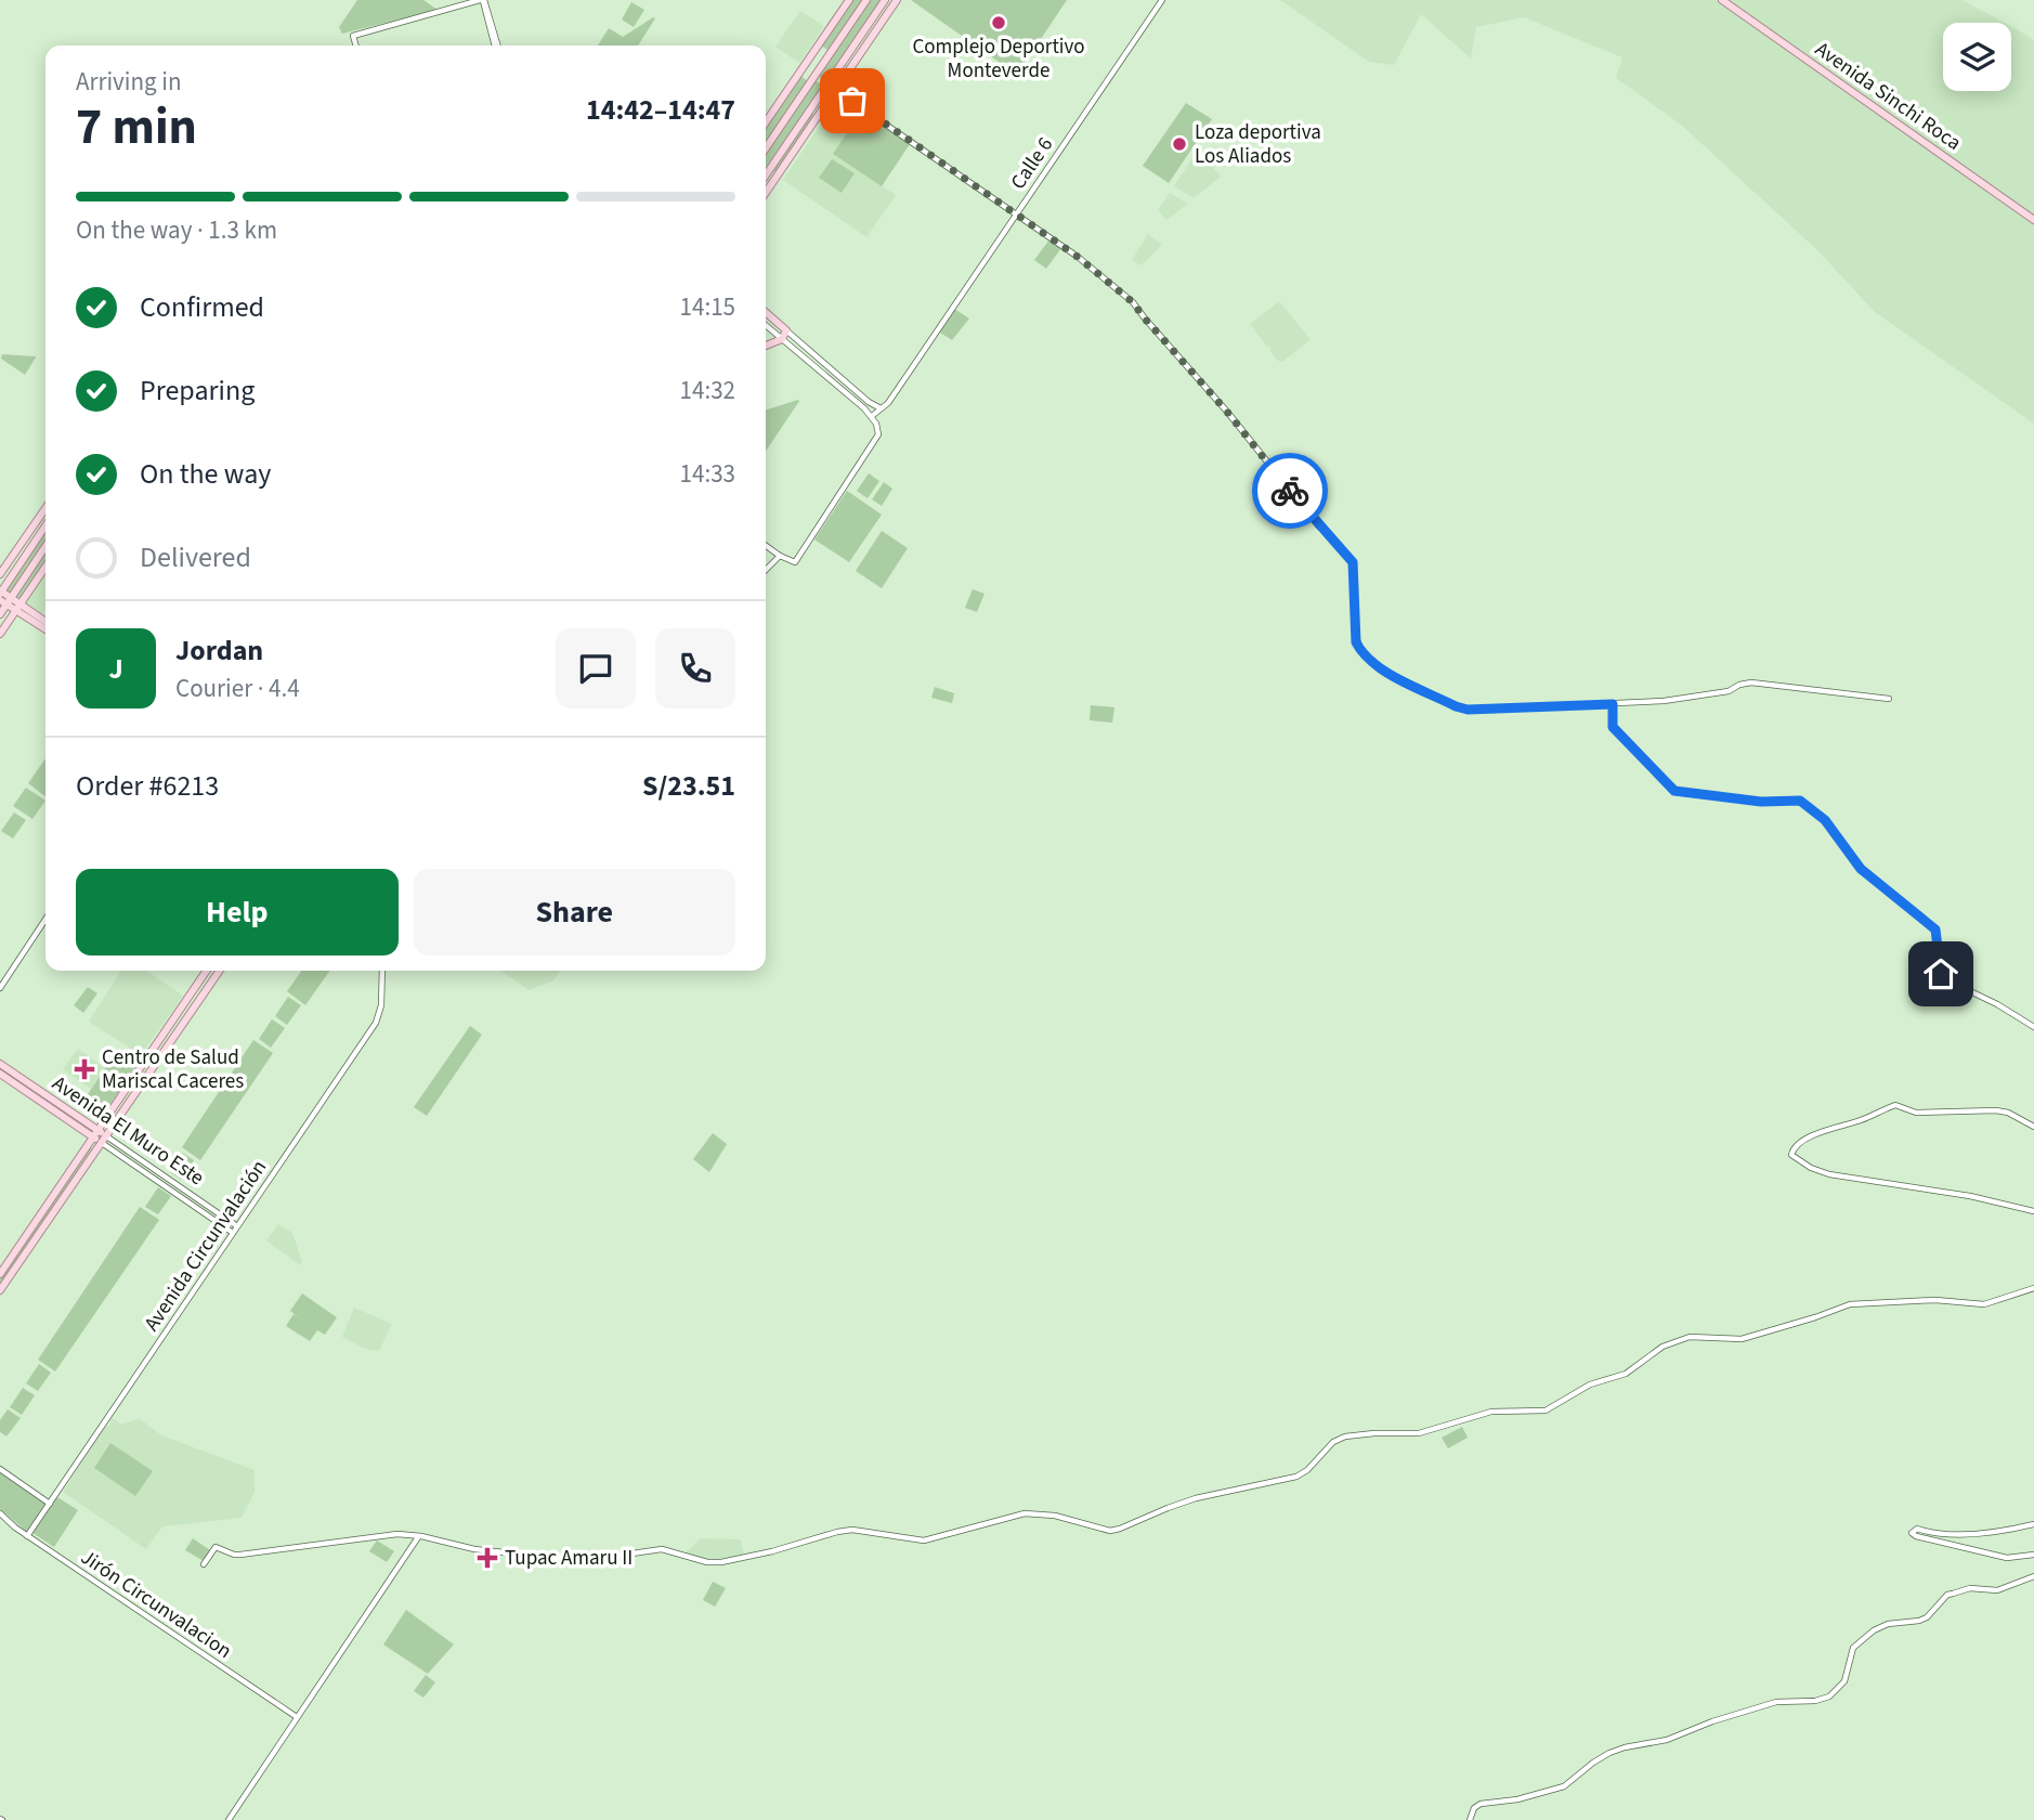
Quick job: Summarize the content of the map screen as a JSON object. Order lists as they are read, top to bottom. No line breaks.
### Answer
{"streets":{"main road":["Avenida Sinchi Roca","Avenida El Muro Este"],"street":["Calle 6","Avenida Circunvalación","Jirón Circunvalacion"]},"crossings":[["Avenida El Muro Este","Avenida Circunvalación"],["Avenida Circunvalación","Jirón Circunvalacion"]],"places":{"other":["Complejo Deportivo Monteverde","Loza deportiva Los Aliados"],"health":["Centro de Salud Mariscal Caceres","Tupac Amaru II"]},"page":{"heading":["7 min","Arriving in","14:42–14:47"],"panel":["Jordan","Courier · 4.4","Order #6213","S/23.51"],"bar":"On the way · 1.3 km","list":[["Confirmed","14:15"],["Preparing","14:32"],["On the way","14:33"],"Delivered"],"round":"J","buttons":["Help","Share"]}}
